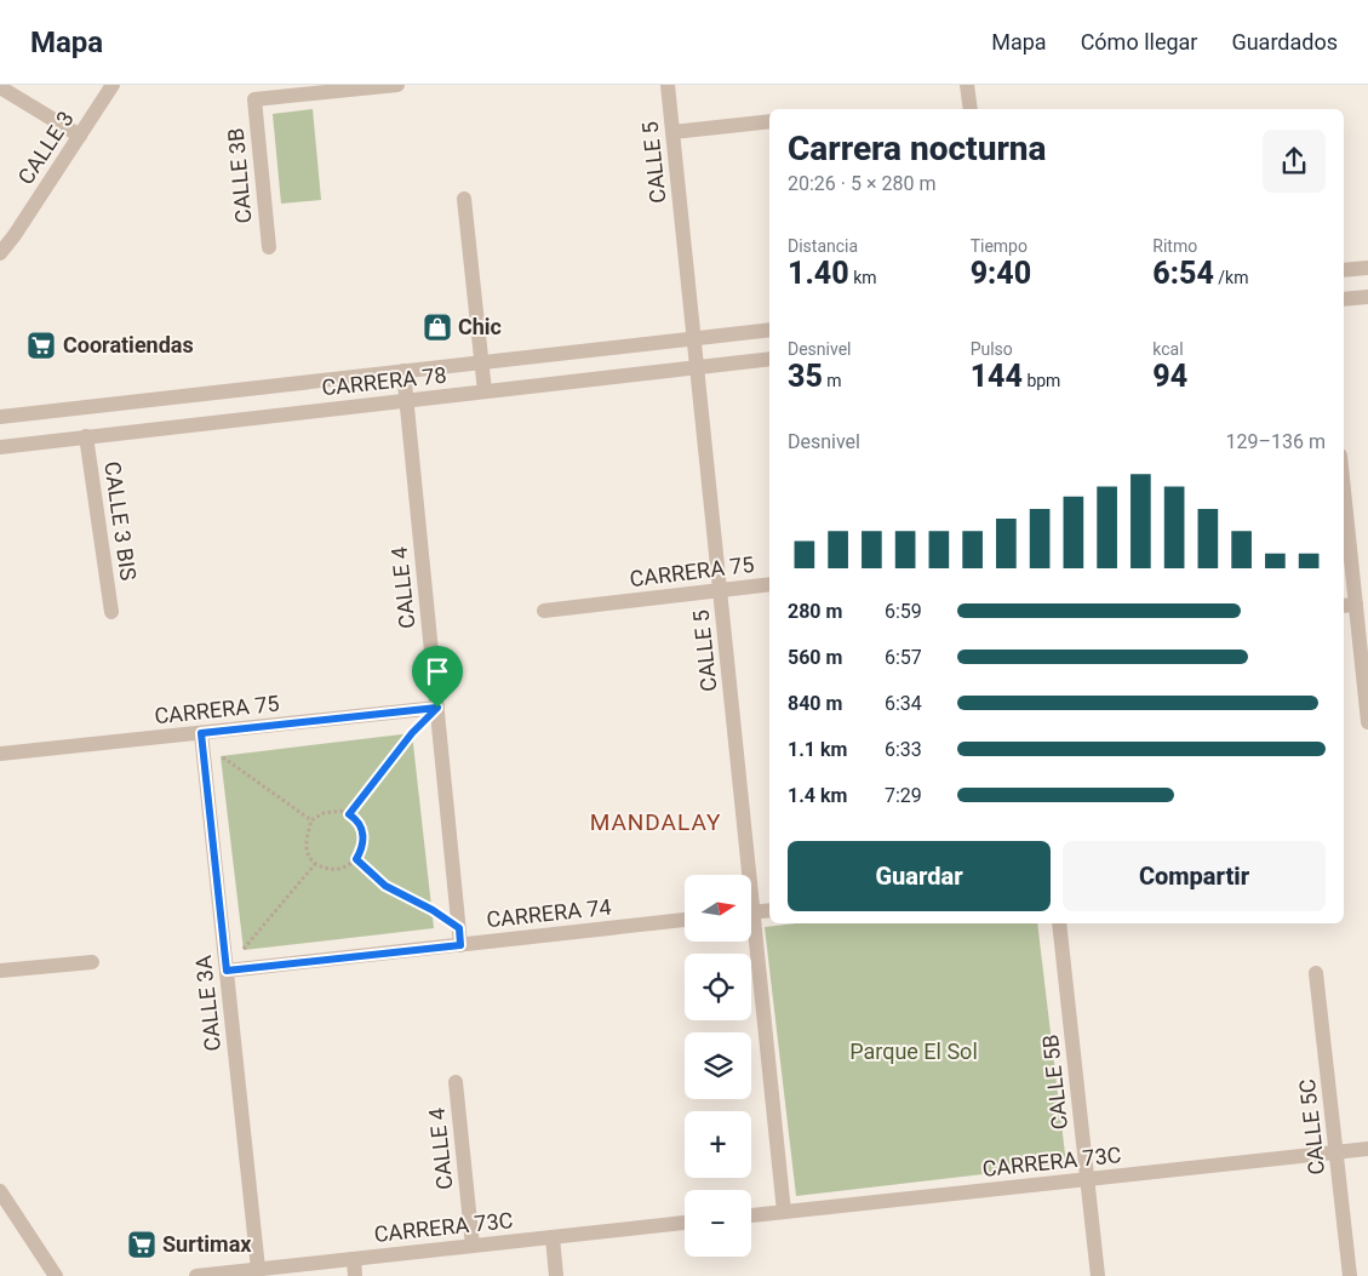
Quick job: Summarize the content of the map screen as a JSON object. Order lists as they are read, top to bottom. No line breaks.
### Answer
{"streets":{"street":["CALLE 3","CALLE 5","CALLE 3B","CARRERA 78","CALLE 3 BIS","CARRERA 75","CALLE 4","CARRERA 74","CALLE 3A","CALLE 5B","CALLE 5C","CARRERA 73C"]},"crossings":[["CALLE 5","CARRERA 78"],["CALLE 5","CARRERA 75"],["CALLE 5","CARRERA 73C"],["CARRERA 78","CALLE 3 BIS"],["CARRERA 78","CALLE 4"],["CARRERA 75","CALLE 4"],["CARRERA 75","CALLE 3A"],["CALLE 4","CARRERA 74"],["CALLE 4","CARRERA 73C"],["CARRERA 74","CALLE 3A"],["CALLE 3A","CARRERA 73C"],["CALLE 5B","CARRERA 73C"],["CALLE 5C","CARRERA 73C"]],"districts":["MANDALAY"],"parks":["Parque El Sol"],"places":{"shop":["Chic"],"supermarket":["Cooratiendas","Surtimax"]},"north":"right","page":{"header":"Mapa","nav":["Mapa","Cómo llegar","Guardados"],"heading":["Carrera nocturna","20:26 · 5 × 280 m"],"stats":[["Distancia","1.40 km"],["Tiempo","9:40"],["Ritmo","6:54 /km"],["Desnivel","35 m"],["Pulso","144 bpm"],["kcal","94"]],"chart":["Desnivel","129–136 m"],"list":[{"name":"280 m","note":"6:59"},{"name":"560 m","note":"6:57"},{"name":"840 m","note":"6:34"},{"name":"1.1 km","note":"6:33"},{"name":"1.4 km","note":"7:29"}],"buttons":["Guardar","Compartir"],"map_buttons":["+","−"]}}
